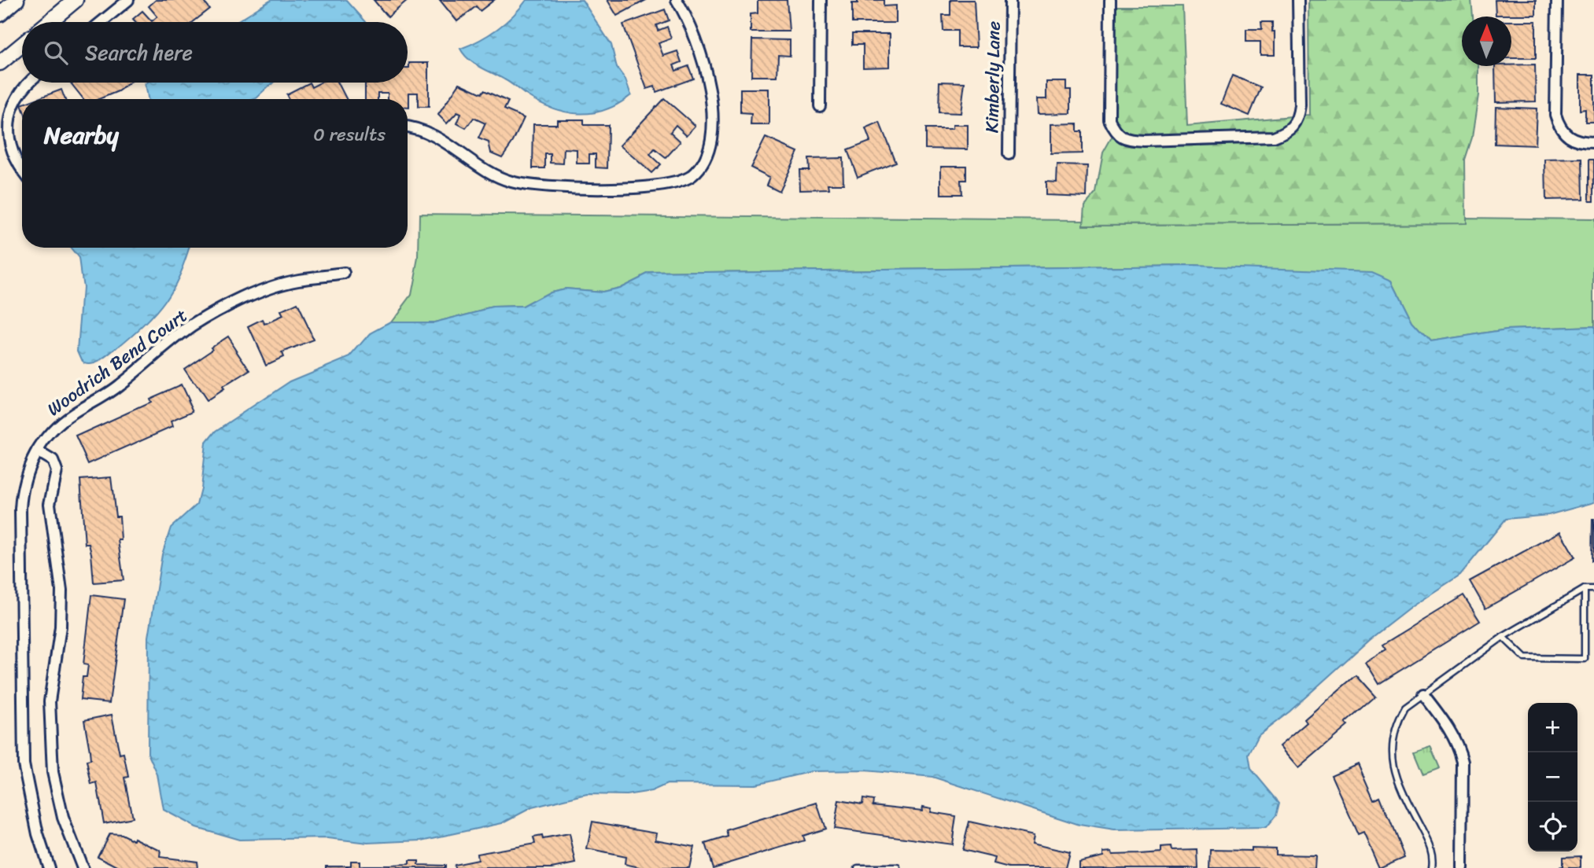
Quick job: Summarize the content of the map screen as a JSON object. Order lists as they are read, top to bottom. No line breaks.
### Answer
{"streets":{"street":["Kimberly Lane","Woodrich Bend Court"]},"north":"top","page":{"search":"Search here","heading":["Nearby","0 results"],"map_buttons":["+","−"]}}
